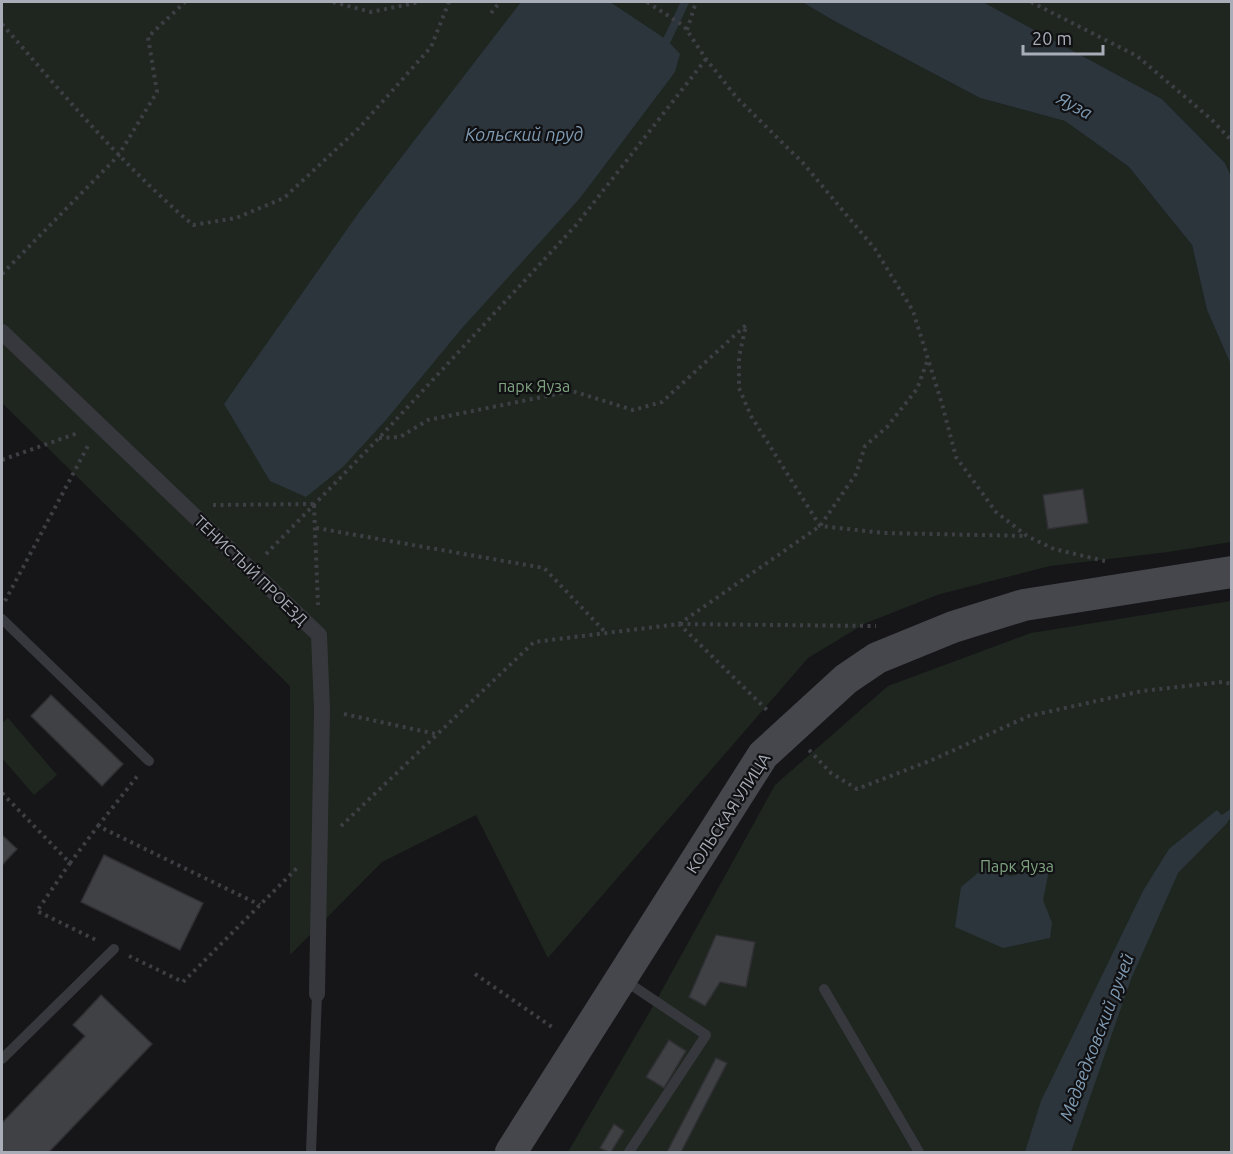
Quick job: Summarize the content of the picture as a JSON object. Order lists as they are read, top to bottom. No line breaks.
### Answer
{"streets":{"main road":["КОЛЬСКАЯ УЛИЦА"],"street":["ТЕНИСТЫЙ ПРОЕЗД"]},"water":["Яуза","Кольский пруд","Медведковский ручей"],"parks":["парк Яуза","Парк Яуза"],"scale_bar":"20 m"}
